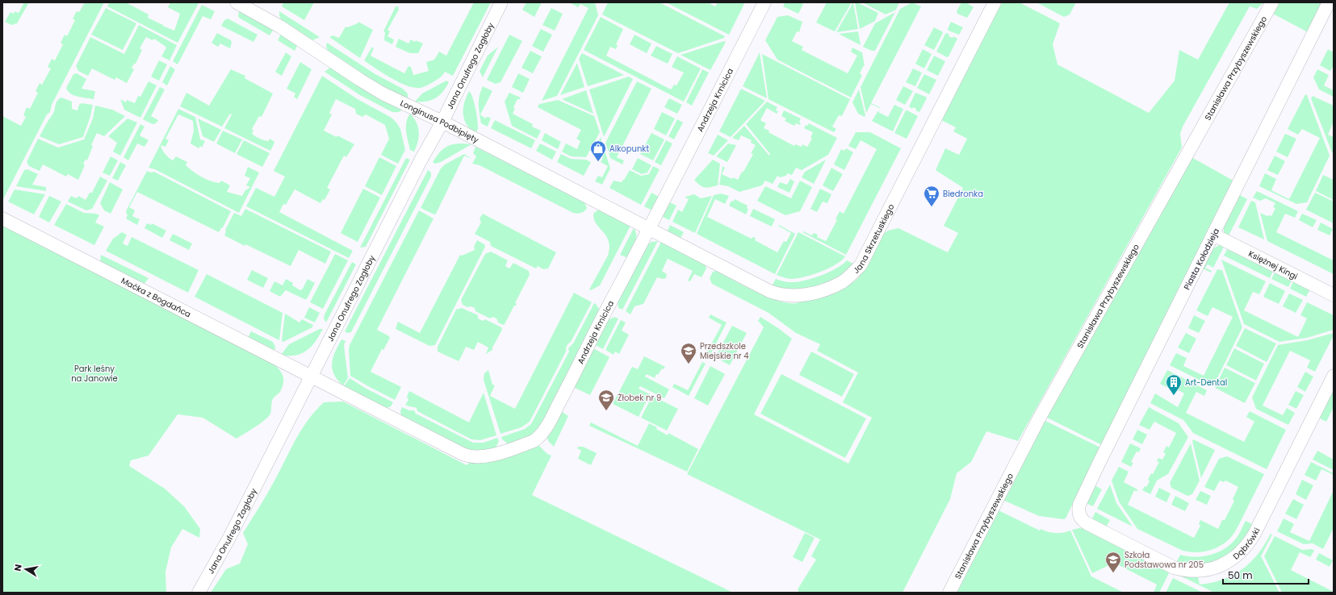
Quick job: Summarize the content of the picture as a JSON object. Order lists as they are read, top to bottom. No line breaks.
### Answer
{"streets":{"street":["Jana Onufrego Zagłoby","Stanisława Przybyszewskiego","Andrzeja Kmicica","Longinusa Podbipięty","Jana Skrzetuskiego","Piasta Kołodzieja","Księżnej Kingi","Maćka z Bogdańca","Dąbrówki"]},"crossings":[["Jana Onufrego Zagłoby","Andrzeja Kmicica"],["Jana Onufrego Zagłoby","Longinusa Podbipięty"],["Jana Onufrego Zagłoby","Maćka z Bogdańca"],["Andrzeja Kmicica","Longinusa Podbipięty"],["Andrzeja Kmicica","Jana Skrzetuskiego"],["Andrzeja Kmicica","Maćka z Bogdańca"],["Longinusa Podbipięty","Jana Skrzetuskiego"],["Piasta Kołodzieja","Księżnej Kingi"],["Piasta Kołodzieja","Dąbrówki"]],"parks":["Park leśny na Janowie"],"places":{"shop":["Alkopunkt"],"supermarket":["Biedronka"],"school or university":["Przedszkole Miejskie nr 4","Żłobek nr 9","Szkoła Podstawowa nr 205"],"building":["Art-Dental"]},"scale_bar":"50 m","north":"left"}
